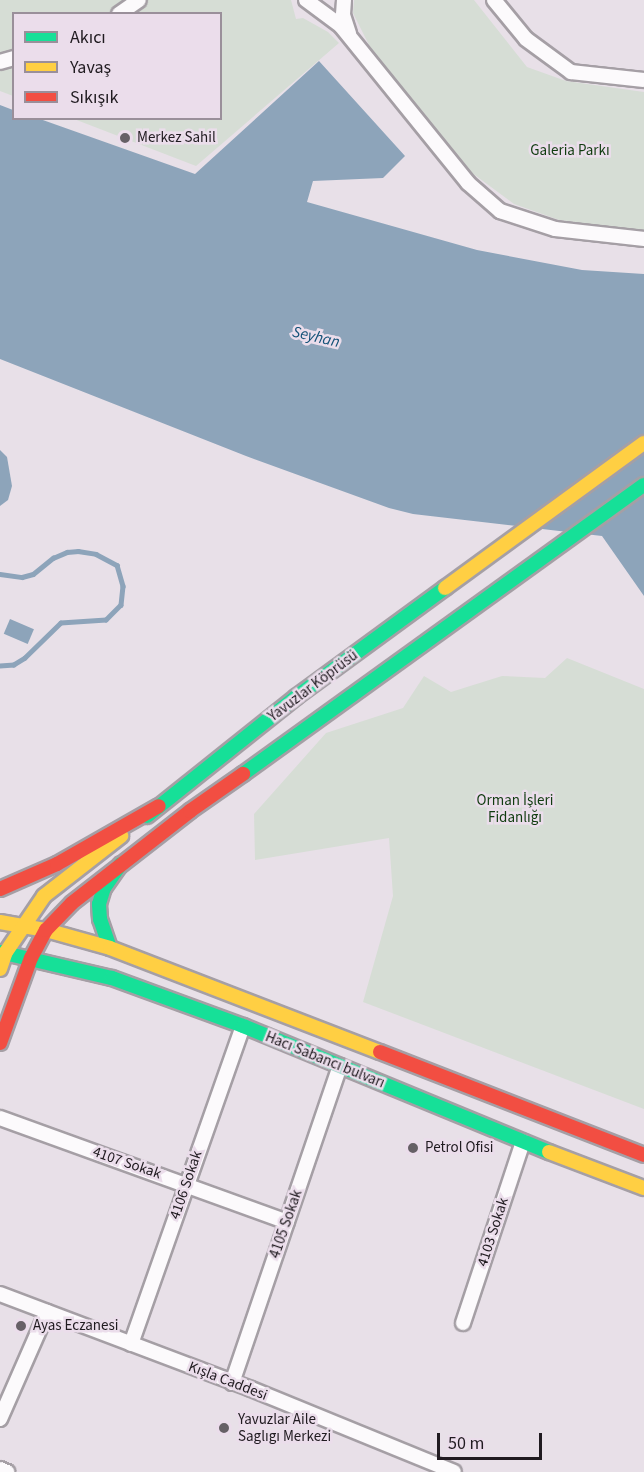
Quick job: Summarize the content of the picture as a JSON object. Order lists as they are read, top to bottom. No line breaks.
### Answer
{"streets":{"main road":["Yavuzlar Köprüsü","Hacı Sabancı bulvarı"],"street":["4107 Sokak","4106 Sokak","4105 Sokak","4103 Sokak","Kışla Caddesi"]},"crossings":[["Yavuzlar Köprüsü","Hacı Sabancı bulvarı"],["Hacı Sabancı bulvarı","4106 Sokak"],["Hacı Sabancı bulvarı","4105 Sokak"],["Hacı Sabancı bulvarı","4103 Sokak"],["4107 Sokak","4106 Sokak"],["4107 Sokak","4105 Sokak"],["4106 Sokak","Kışla Caddesi"],["4105 Sokak","Kışla Caddesi"]],"water":["Seyhan"],"parks":["Galeria Parkı","Orman İşleri Fidanlığı"],"places":["Merkez Sahil","Petrol Ofisi","Ayas Eczanesi","Yavuzlar Aile Saglıgı Merkezi"],"legend":["Akıcı","Yavaş","Sıkışık"],"scale_bar":"50 m"}
